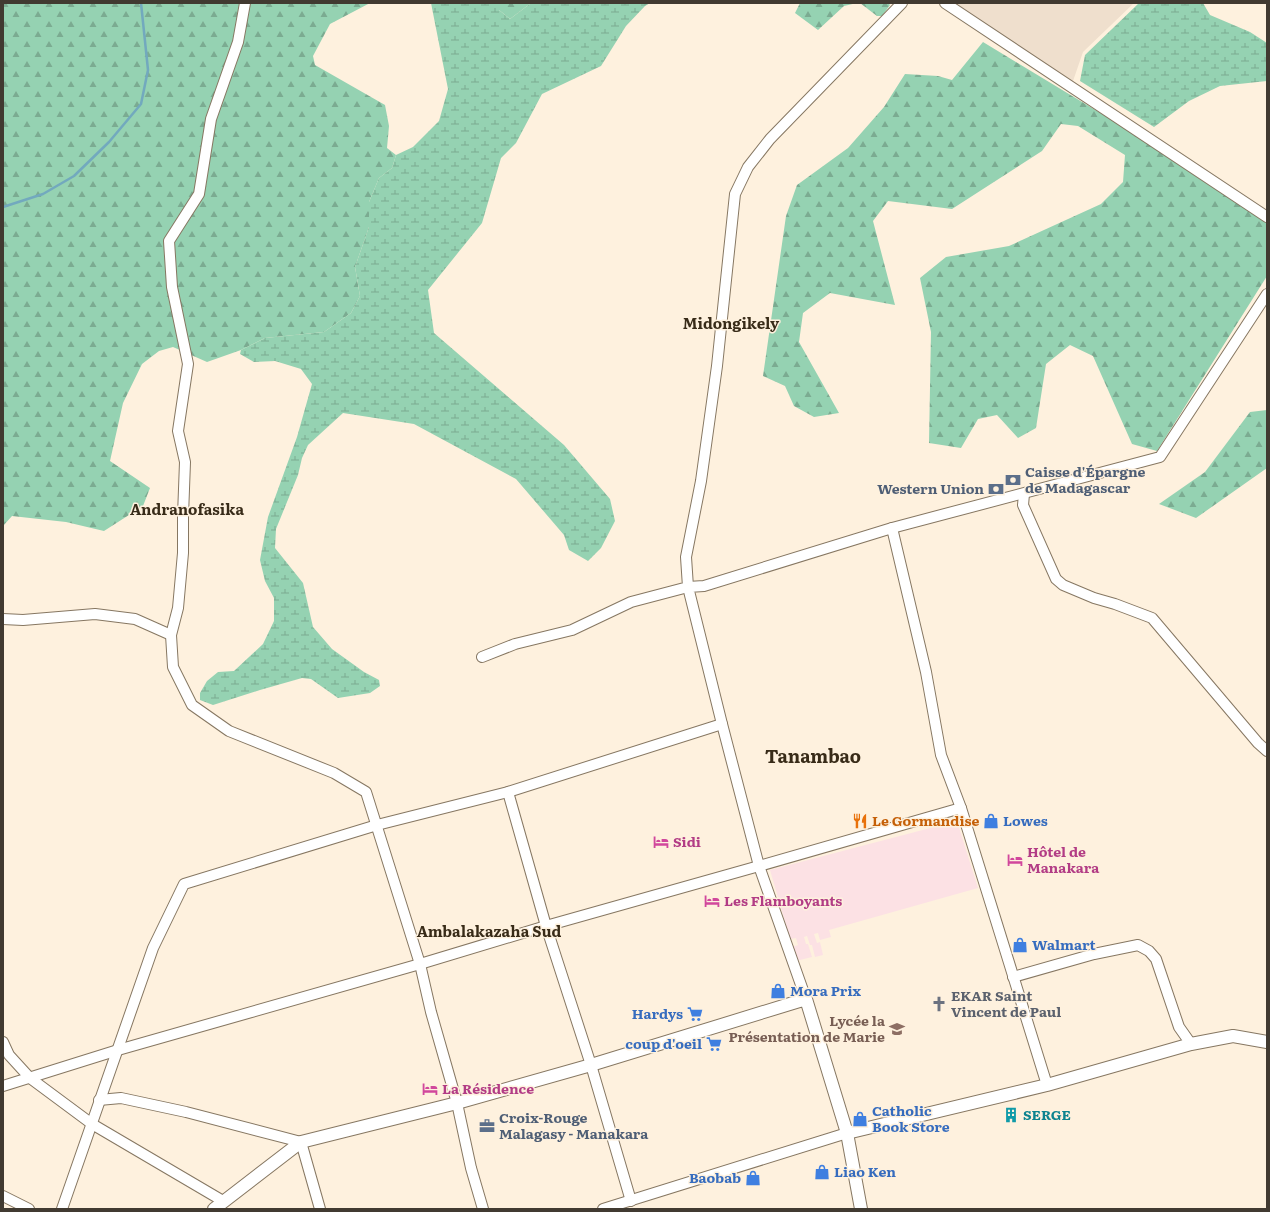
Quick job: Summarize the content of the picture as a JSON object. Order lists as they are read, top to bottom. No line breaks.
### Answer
{"districts":["Midongikely","Andranofasika","Tanambao","Ambalakazaha Sud"],"places":{"bank":["Caisse d'Épargne de Madagascar","Western Union"],"restaurant":["Le Gormandise"],"shop":["Lowes","Walmart","Mora Prix","Catholic Book Store","Liao Ken","Baobab"],"hotel":["Sidi","Hôtel de Manakara","Les Flamboyants","La Résidence"],"church":["EKAR Saint Vincent de Paul"],"supermarket":["Hardys","coup d'oeil"],"school or university":["Lycée la Présentation de Marie"],"building":["SERGE"],"office":["Croix-Rouge Malagasy - Manakara"]}}
